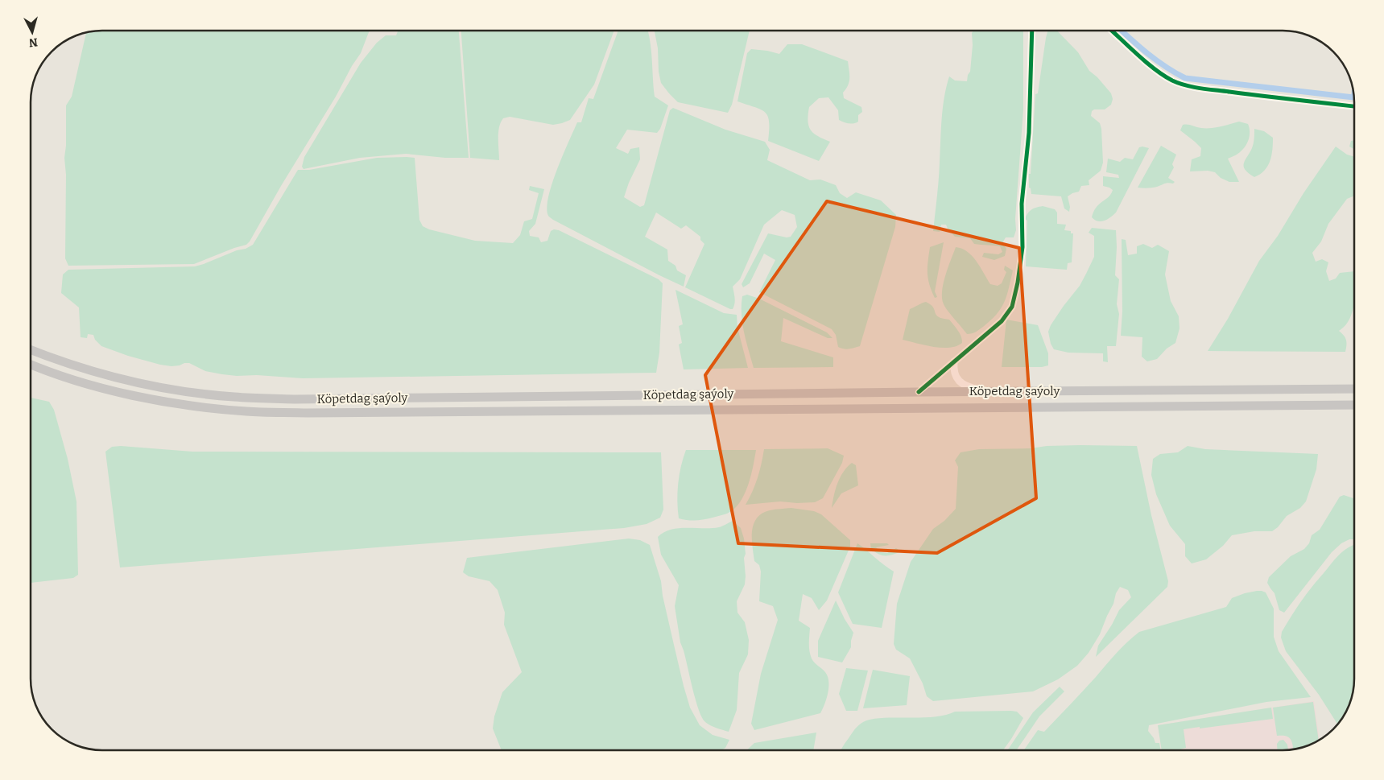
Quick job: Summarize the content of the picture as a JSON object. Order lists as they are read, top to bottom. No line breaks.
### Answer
{"streets":{"main road":["Köpetdag şaýoly"]},"north":"bottom"}
